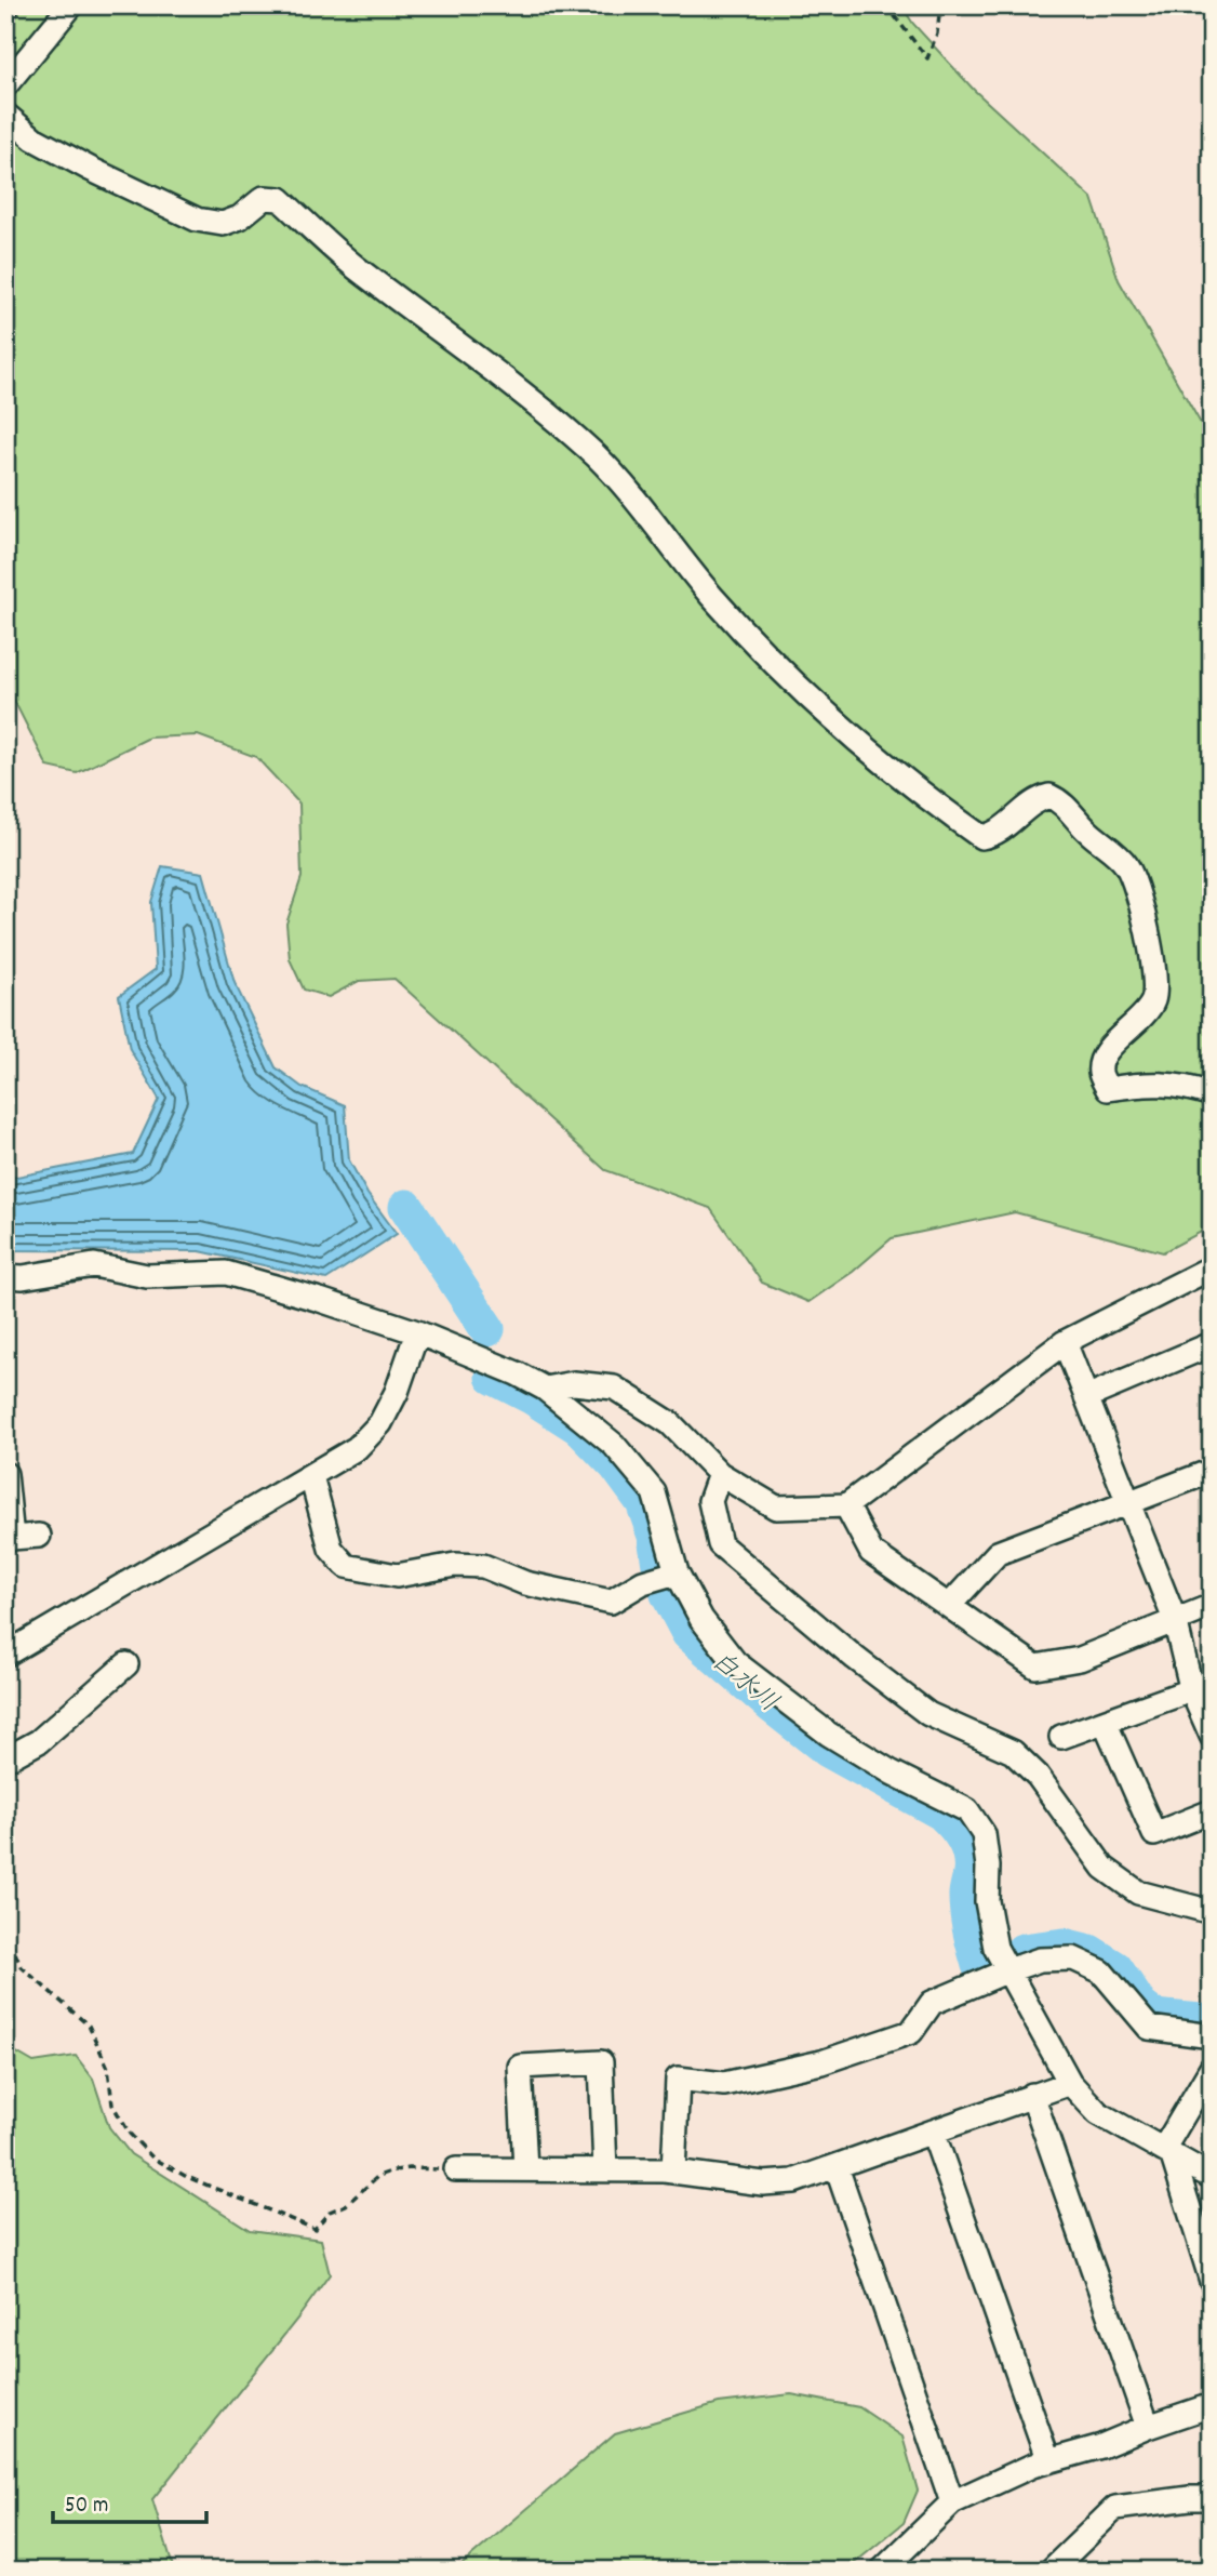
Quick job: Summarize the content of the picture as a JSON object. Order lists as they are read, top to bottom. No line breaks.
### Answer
{"water":["白水川"],"scale_bar":"50 m"}
